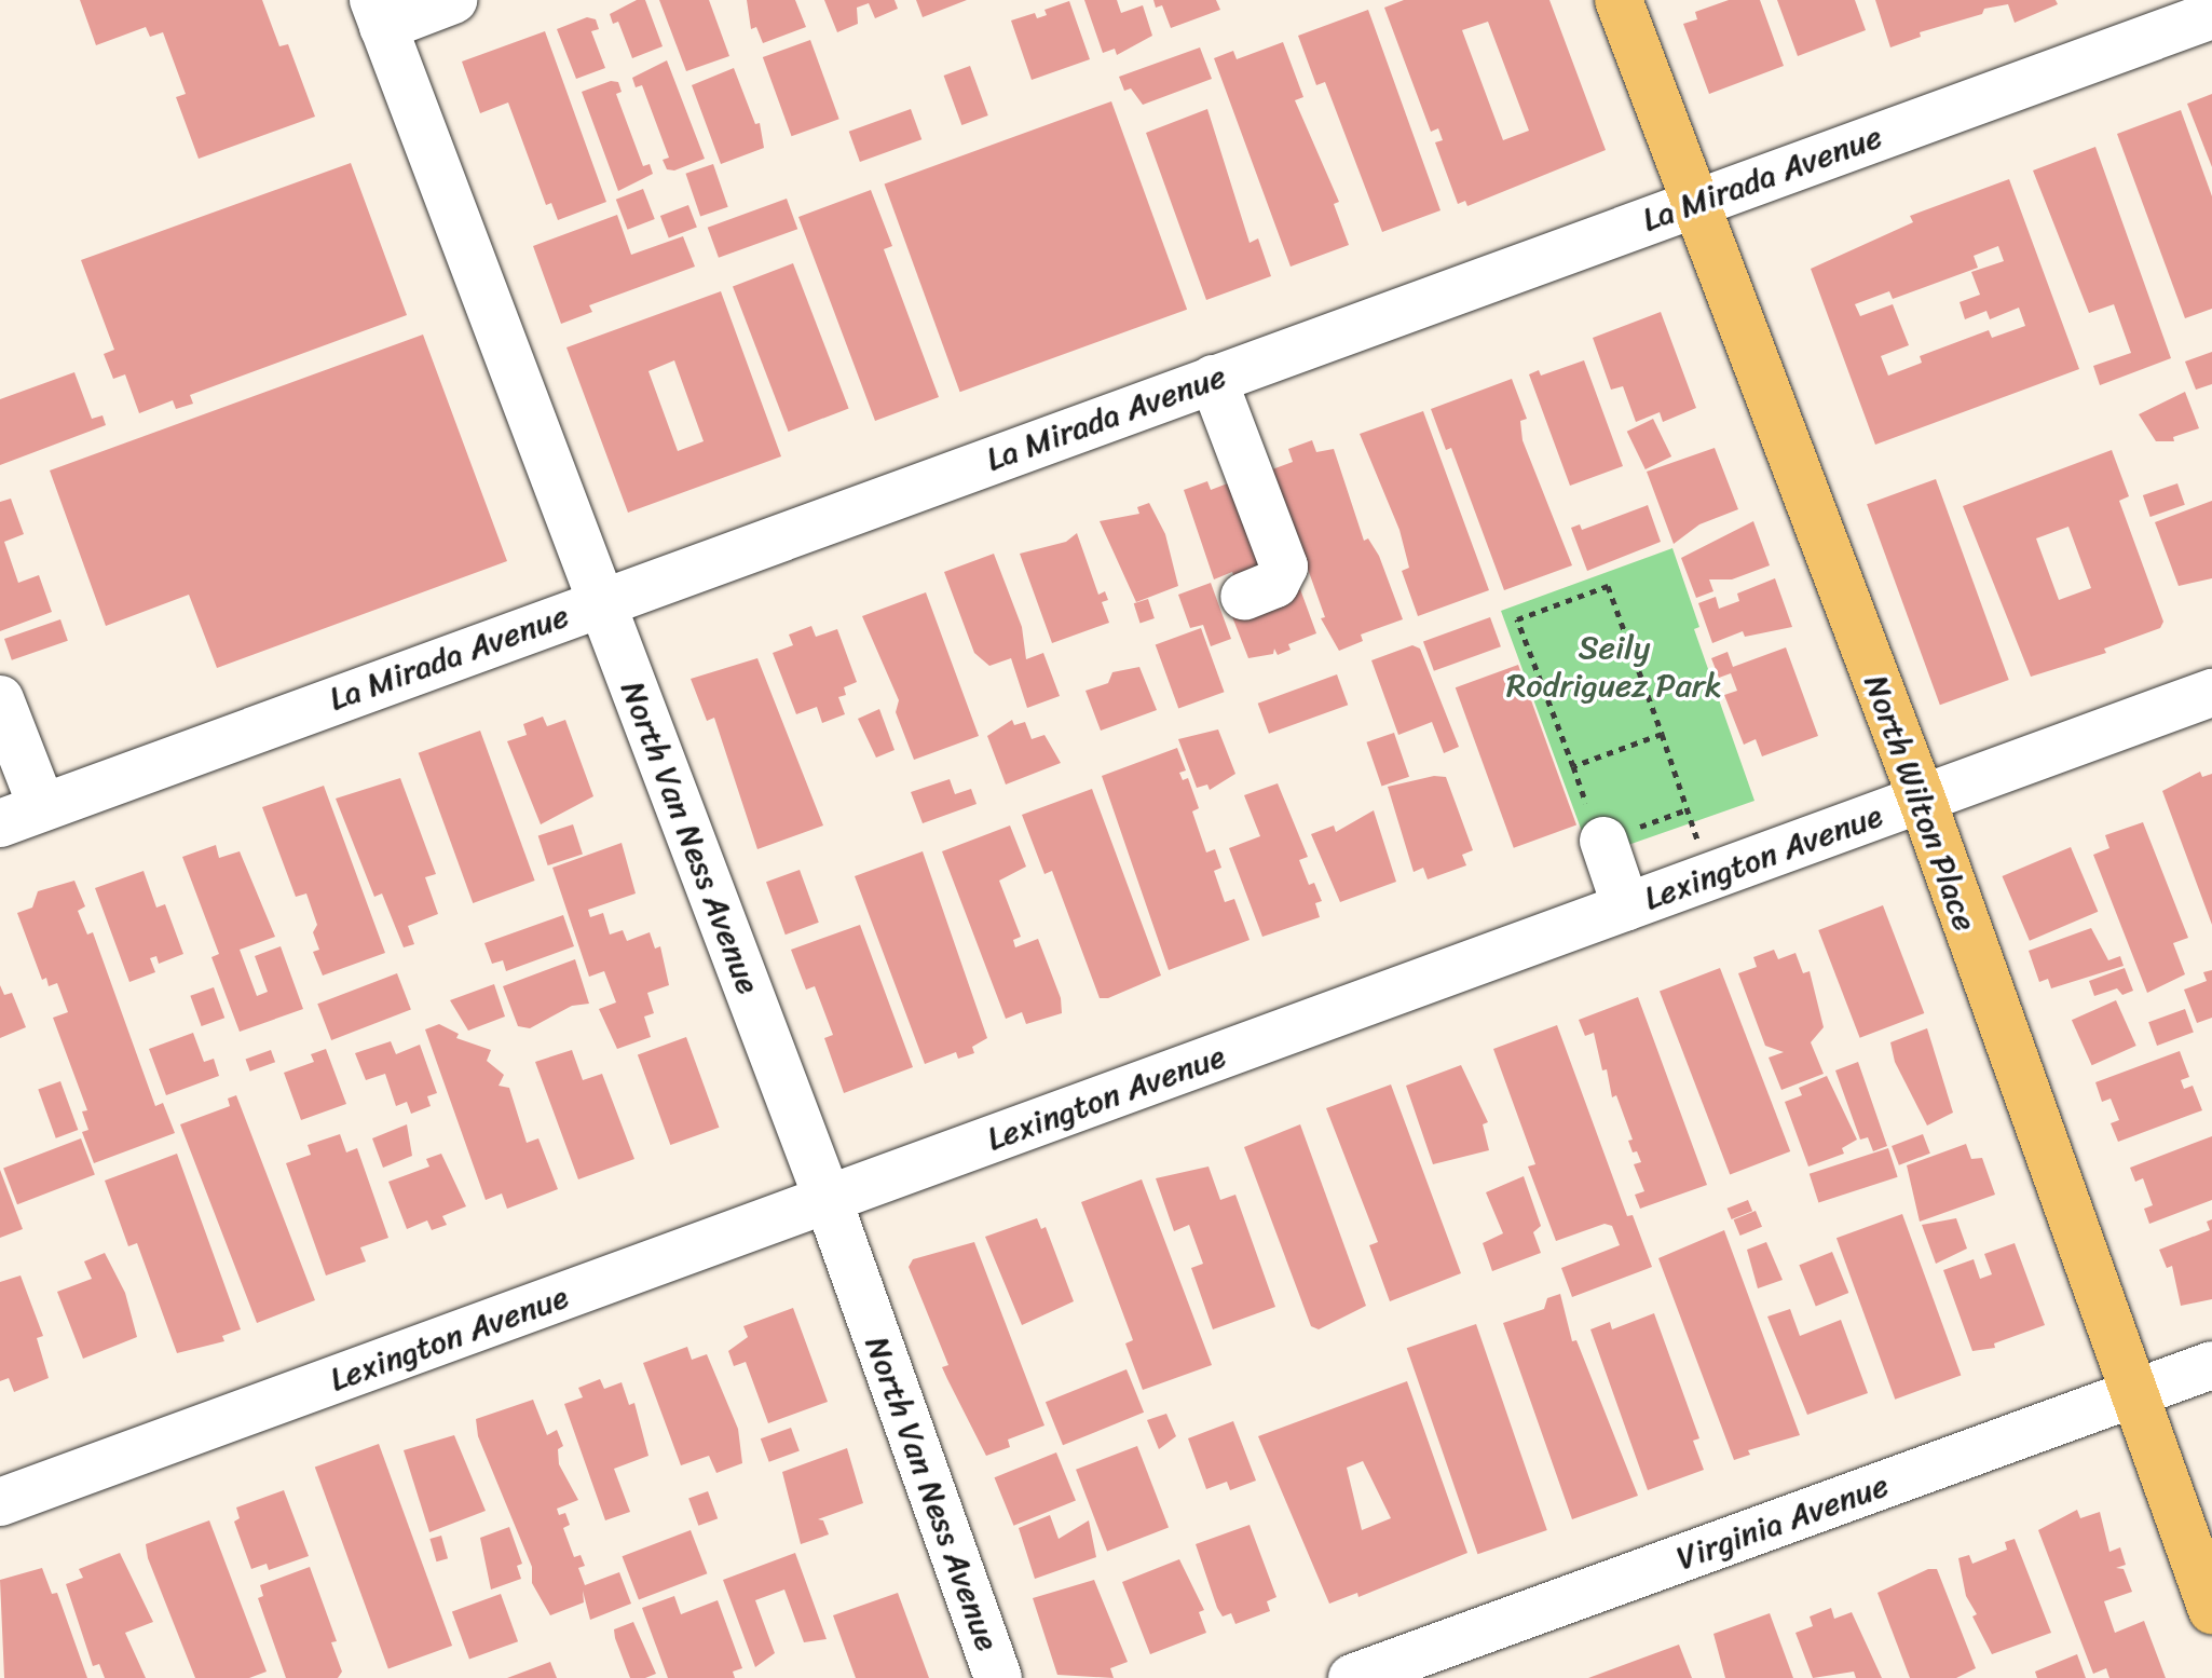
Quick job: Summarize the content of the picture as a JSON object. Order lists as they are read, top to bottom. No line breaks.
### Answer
{"streets":{"main road":["North Wilton Place"],"street":["La Mirada Avenue","North Van Ness Avenue","Lexington Avenue","Virginia Avenue"]},"crossings":[["La Mirada Avenue","North Wilton Place"],["La Mirada Avenue","North Van Ness Avenue"],["North Wilton Place","Lexington Avenue"],["North Wilton Place","Virginia Avenue"],["North Van Ness Avenue","Lexington Avenue"]],"parks":["Seily Rodriguez Park"]}
